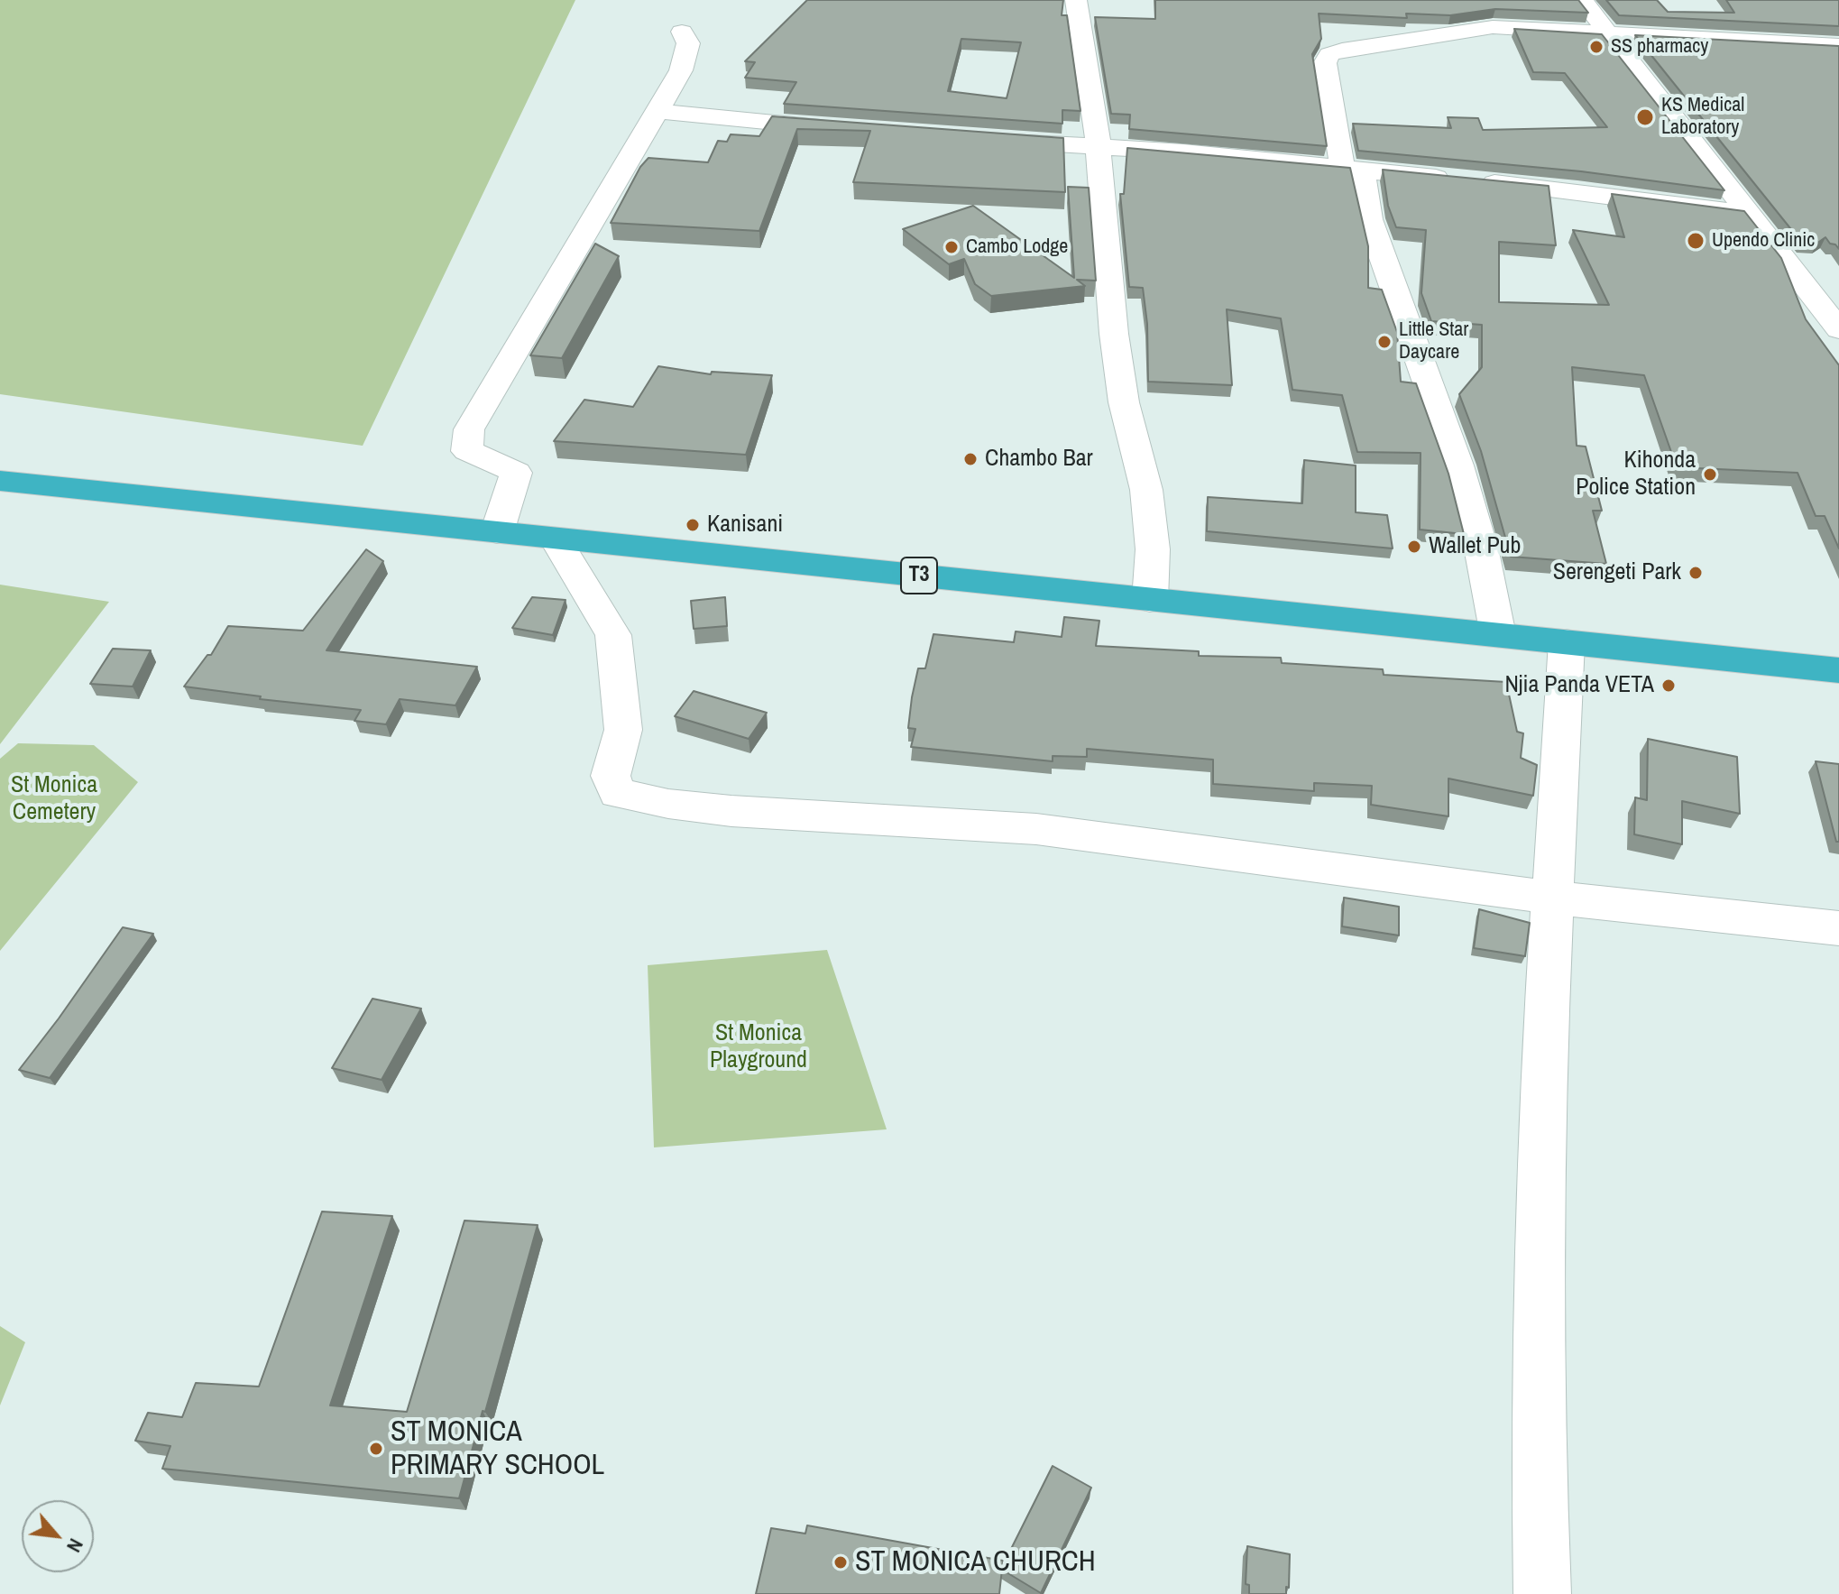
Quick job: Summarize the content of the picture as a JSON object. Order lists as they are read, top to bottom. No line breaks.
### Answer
{"streets":{"highway":["T3"]},"parks":["St Monica Cemetery","St Monica Playground"],"places":["SS pharmacy","KS Medical Laboratory","Upendo Clinic","Cambo Lodge","Little Star Daycare","Chambo Bar","Kihonda Police Station","Kanisani","Wallet Pub","Serengeti Park","Njia Panda VETA","ST MONICA PRIMARY SCHOOL","ST MONICA CHURCH"],"north":"bottom right"}
